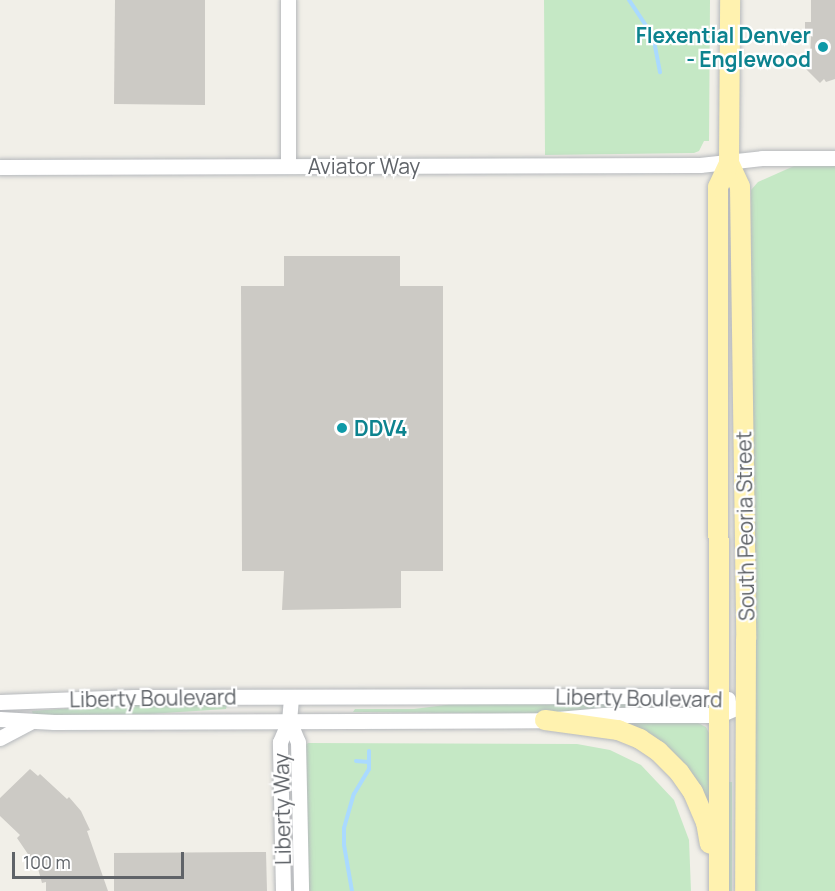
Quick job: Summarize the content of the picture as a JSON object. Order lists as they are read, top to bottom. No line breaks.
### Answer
{"streets":{"main road":["South Peoria Street"],"street":["Aviator Way","Liberty Boulevard","Liberty Way"]},"crossings":[["Aviator Way","South Peoria Street"],["South Peoria Street","Liberty Boulevard"],["Liberty Boulevard","Liberty Way"]],"places":["Flexential Denver - Englewood","DDV4"],"scale_bar":"100 m"}
